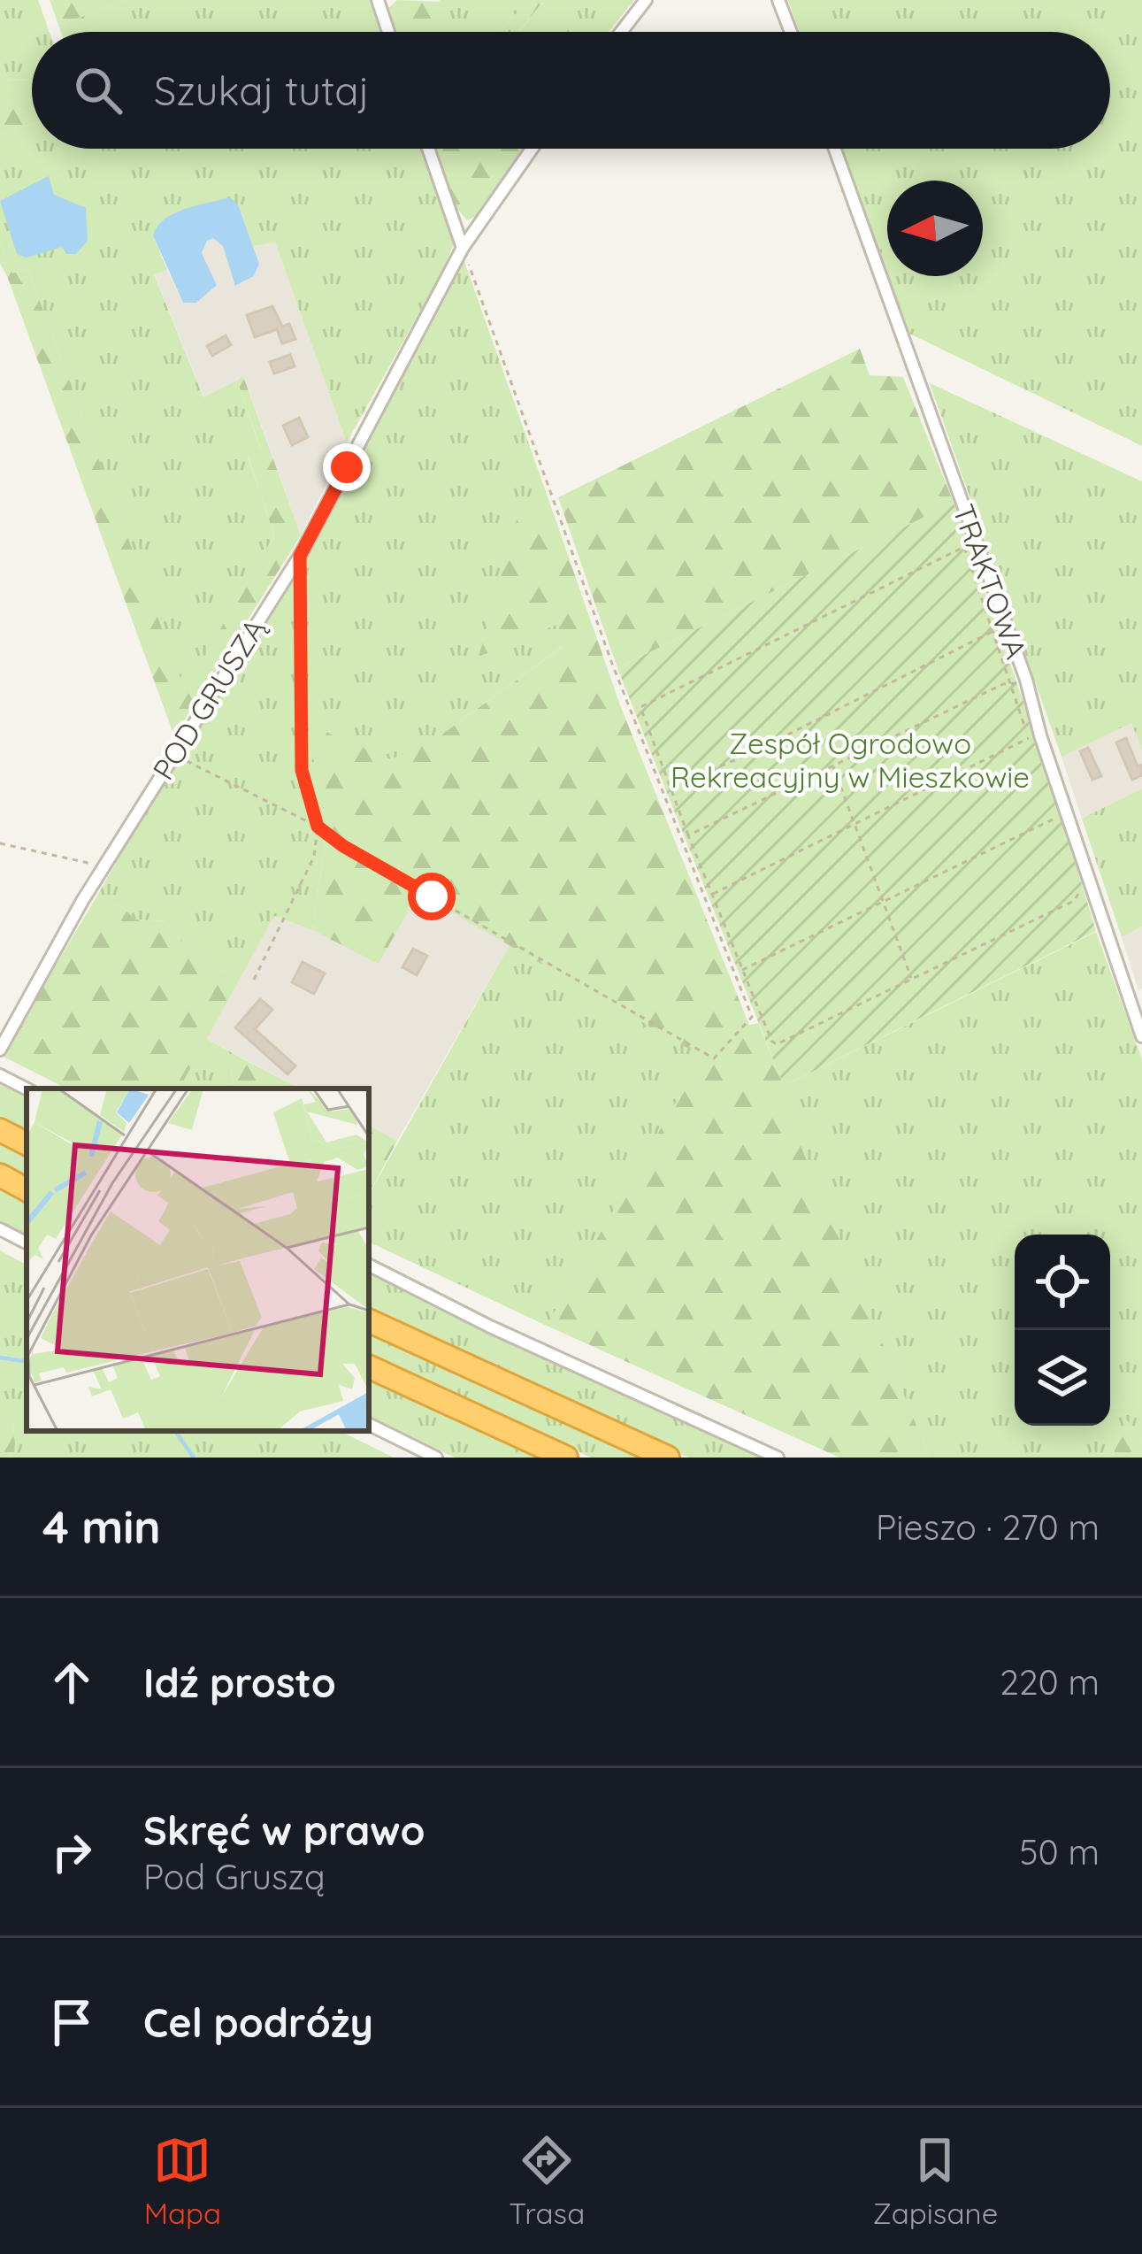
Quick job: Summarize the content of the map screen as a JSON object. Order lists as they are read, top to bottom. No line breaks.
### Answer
{"streets":{"street":["TRAKTOWA","POD GRUSZĄ"]},"parks":["Zespół Ogrodowo Rekreacyjny w Mieszkowie"],"north":"left","page":{"search":"Szukaj tutaj","heading":["4 min","Pieszo · 270 m"],"list":[["Idź prosto","220 m"],["Skręć w prawo","Pod Gruszą","50 m"],"Cel podróży"],"nav":["Mapa","Trasa","Zapisane"]}}
